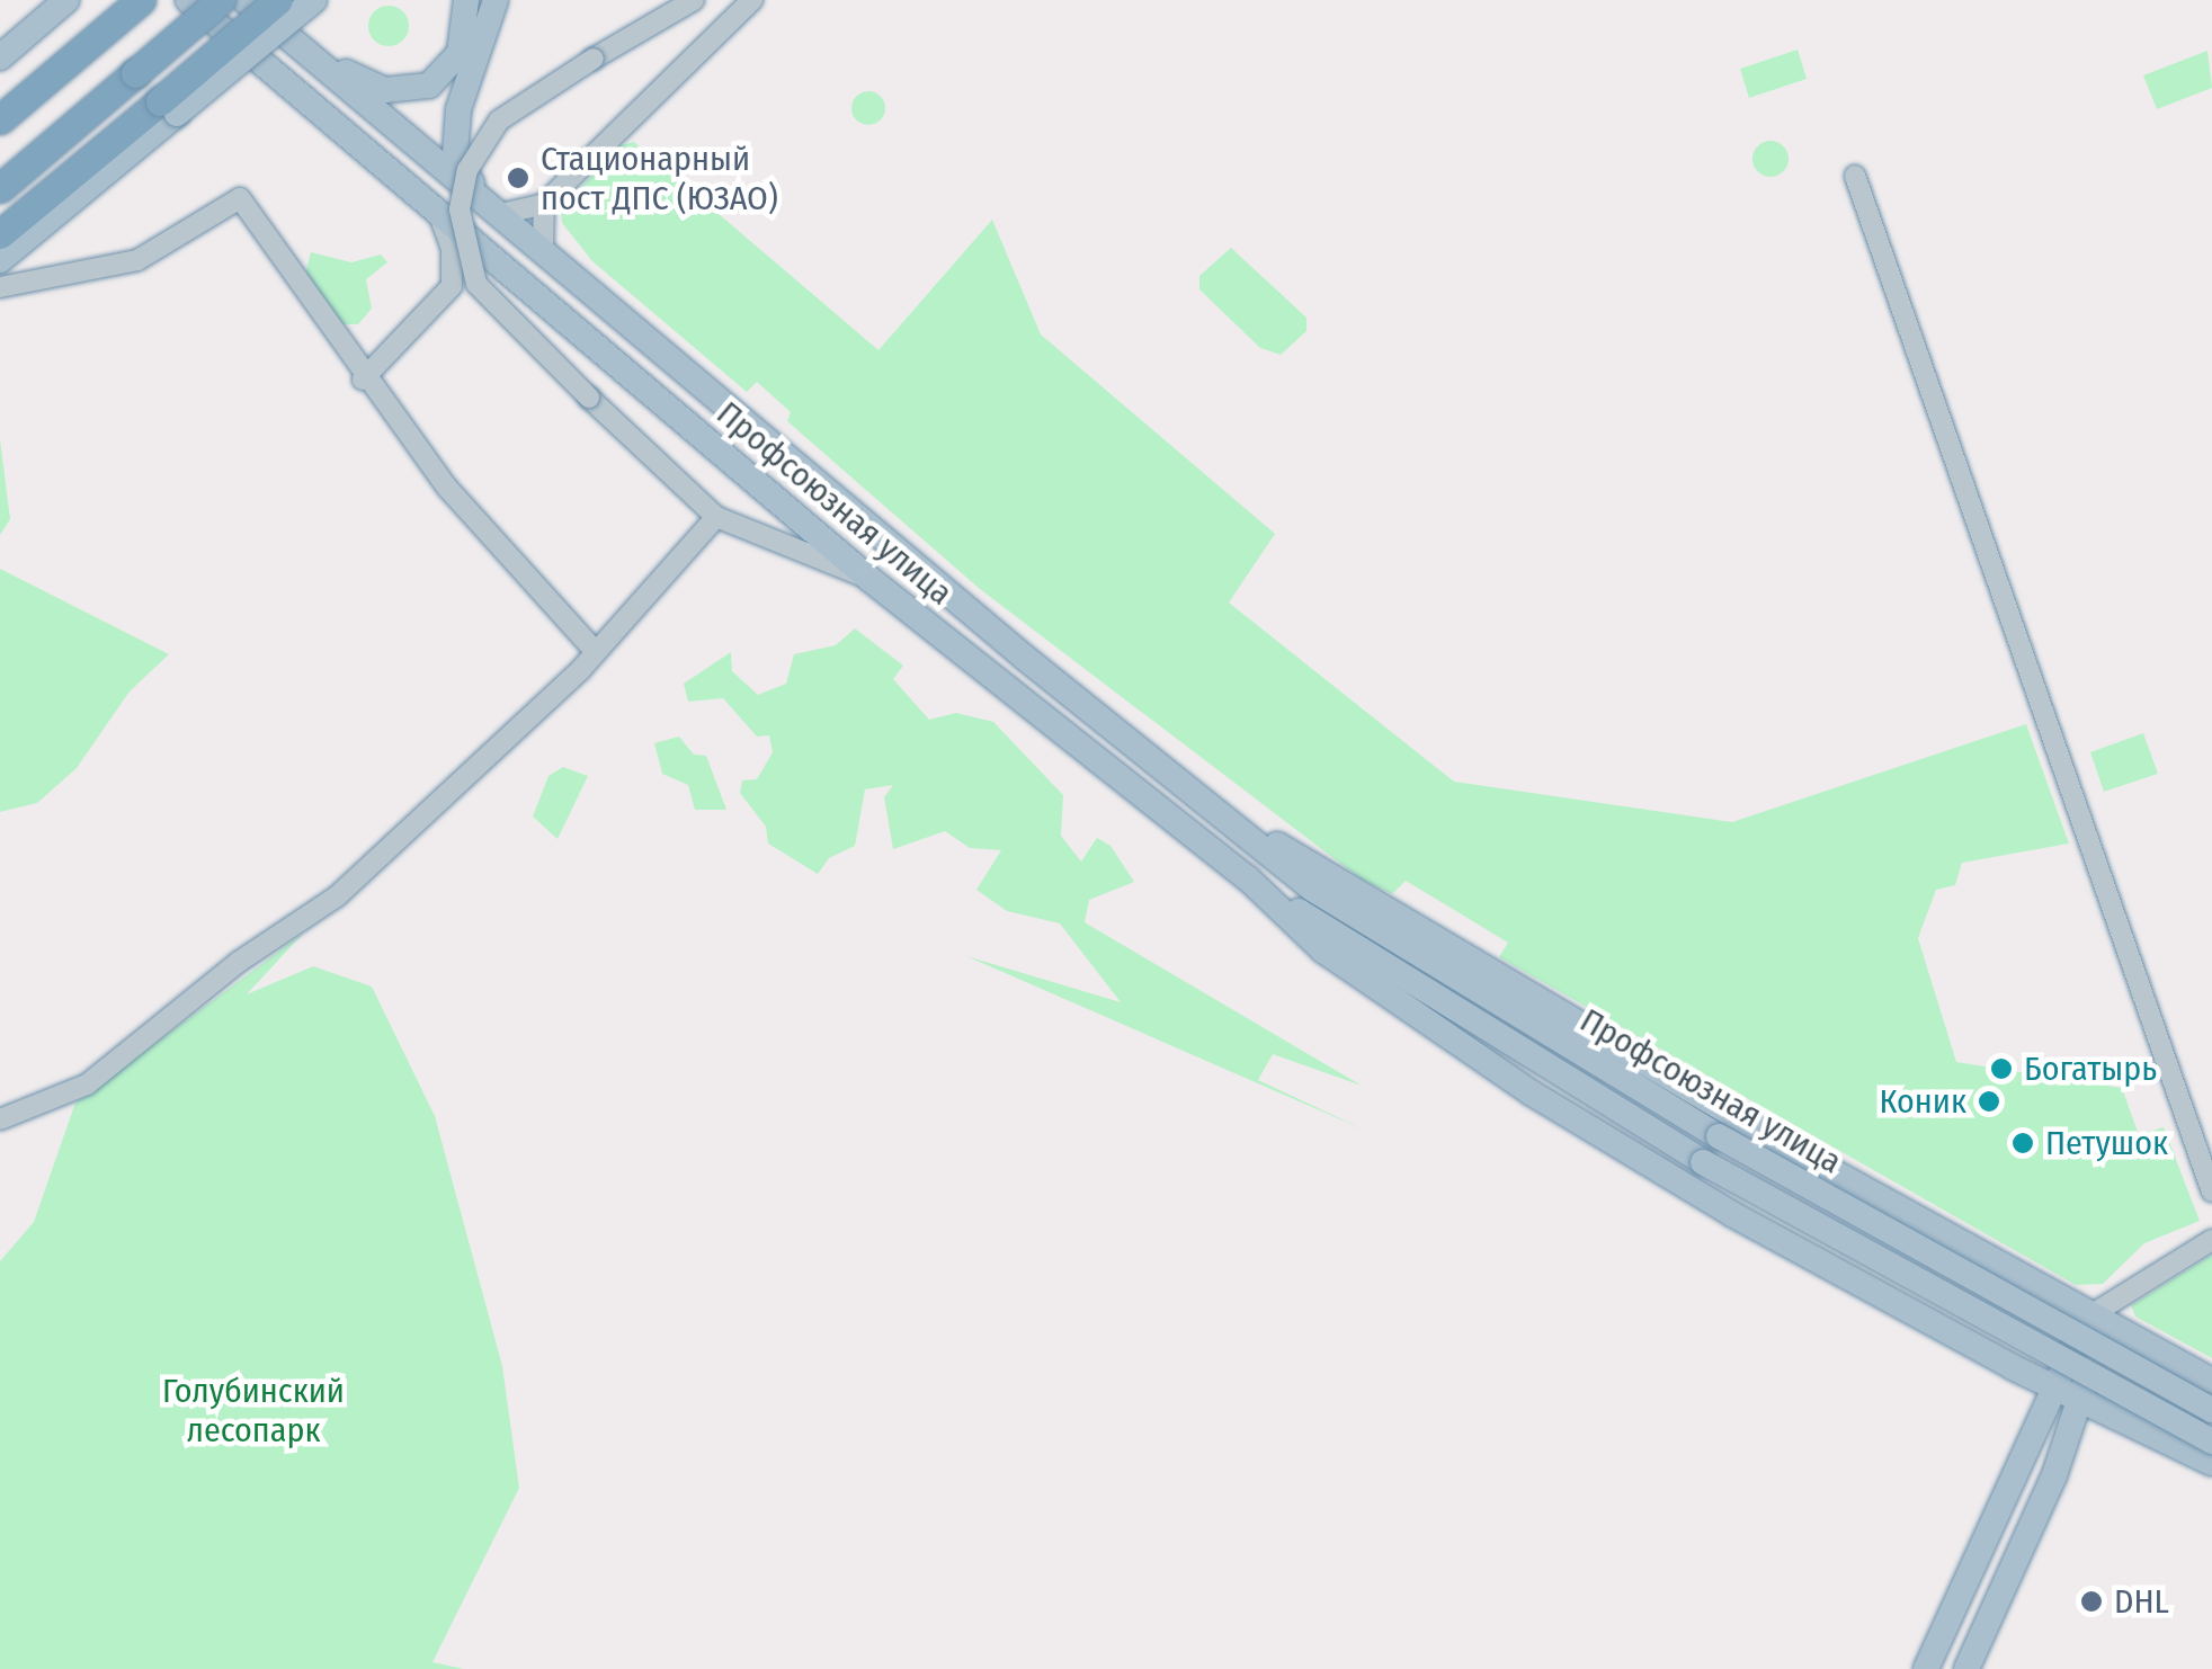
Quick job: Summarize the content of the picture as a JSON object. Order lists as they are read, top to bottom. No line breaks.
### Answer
{"streets":{"main road":["Профсоюзная улица"]},"parks":["Голубинский лесопарк"],"places":["Стационарный пост ДПС (ЮЗАО)","Богатырь","Коник","Петушок","DHL"]}
